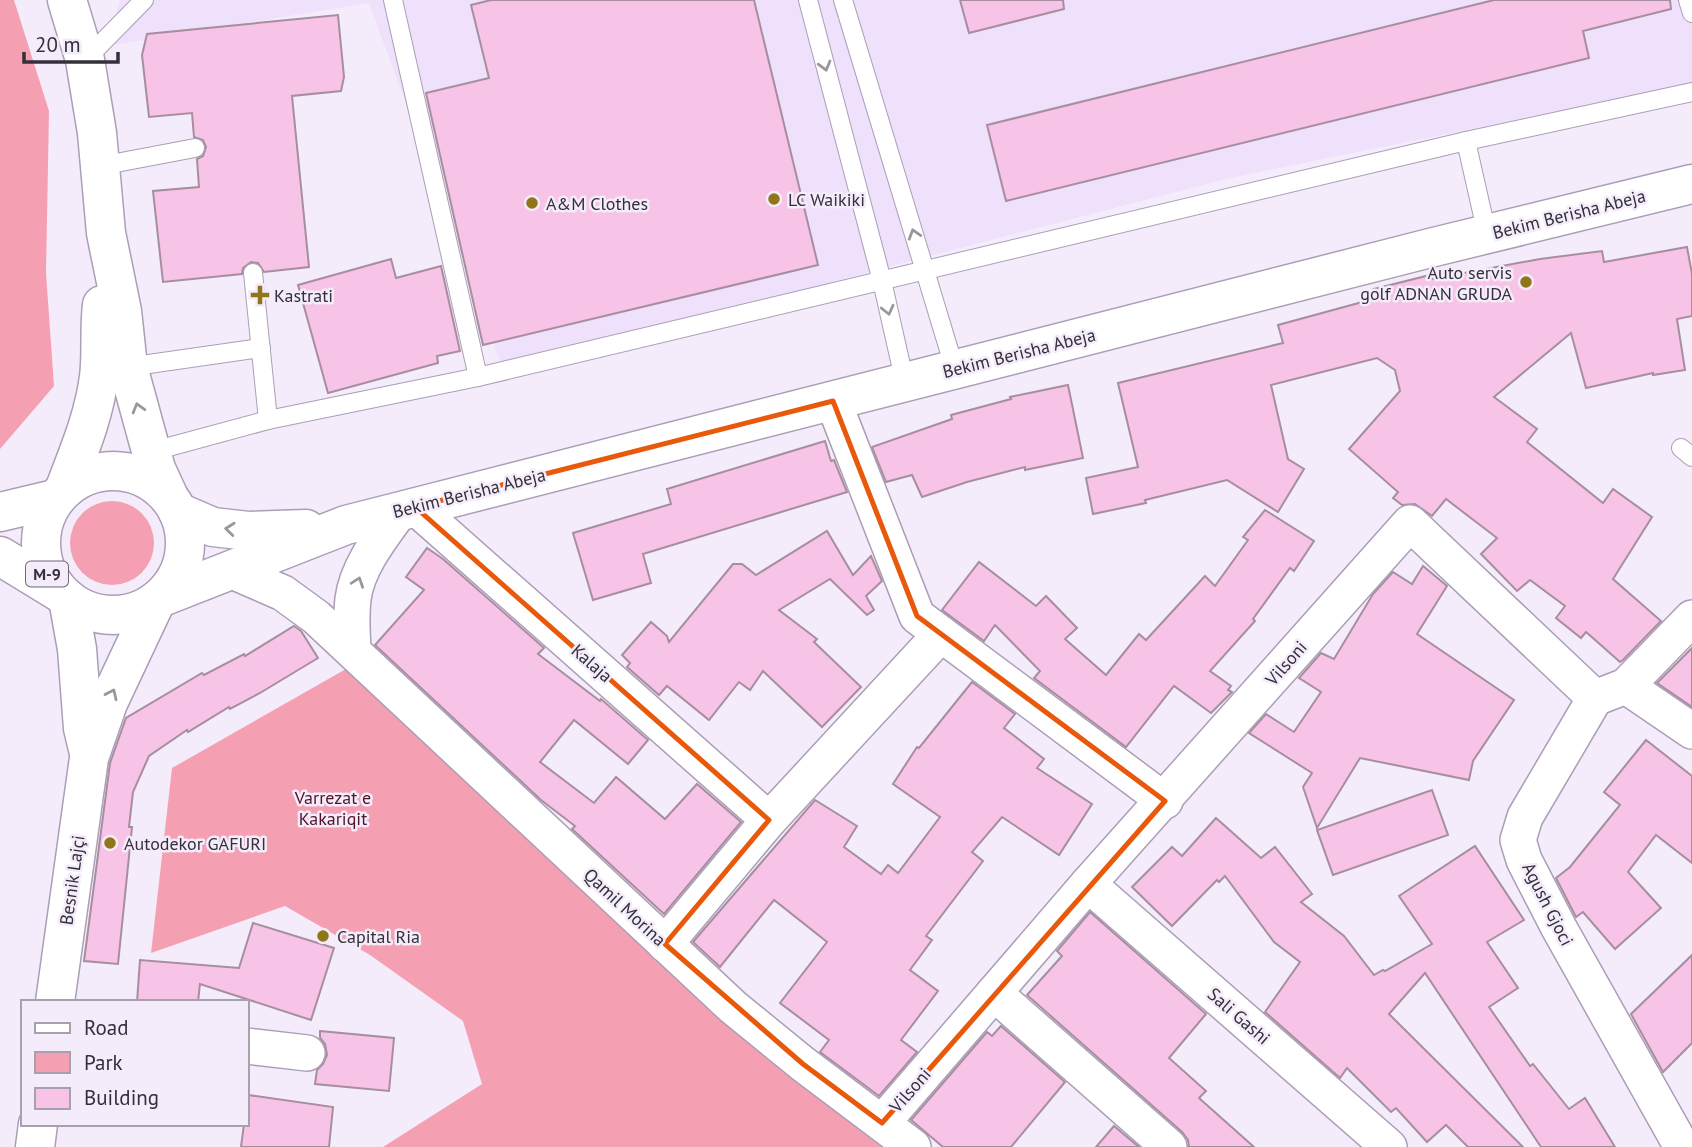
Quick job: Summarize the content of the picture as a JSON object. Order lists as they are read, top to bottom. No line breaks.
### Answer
{"streets":{"street":["Bekim Berisha Abeja","M-9","Kalaja","Vilsoni","Besnik Lajçi","Agush Gjoci","Qamil Morina","Sali Gashi"]},"crossings":[["Bekim Berisha Abeja","M-9"],["Bekim Berisha Abeja","Kalaja"],["Bekim Berisha Abeja","Besnik Lajçi"],["Bekim Berisha Abeja","Qamil Morina"],["M-9","Besnik Lajçi"],["Vilsoni","Agush Gjoci"],["Vilsoni","Qamil Morina"],["Vilsoni","Sali Gashi"]],"parks":["Varrezat e Kakariqit"],"places":{"other":["LC Waikiki","A&M Clothes","Auto servis golf ADNAN GRUDA","Autodekor GAFURI","Capital Ria"],"health":["Kastrati"]},"legend":["Road","Park","Building"],"scale_bar":"20 m"}
